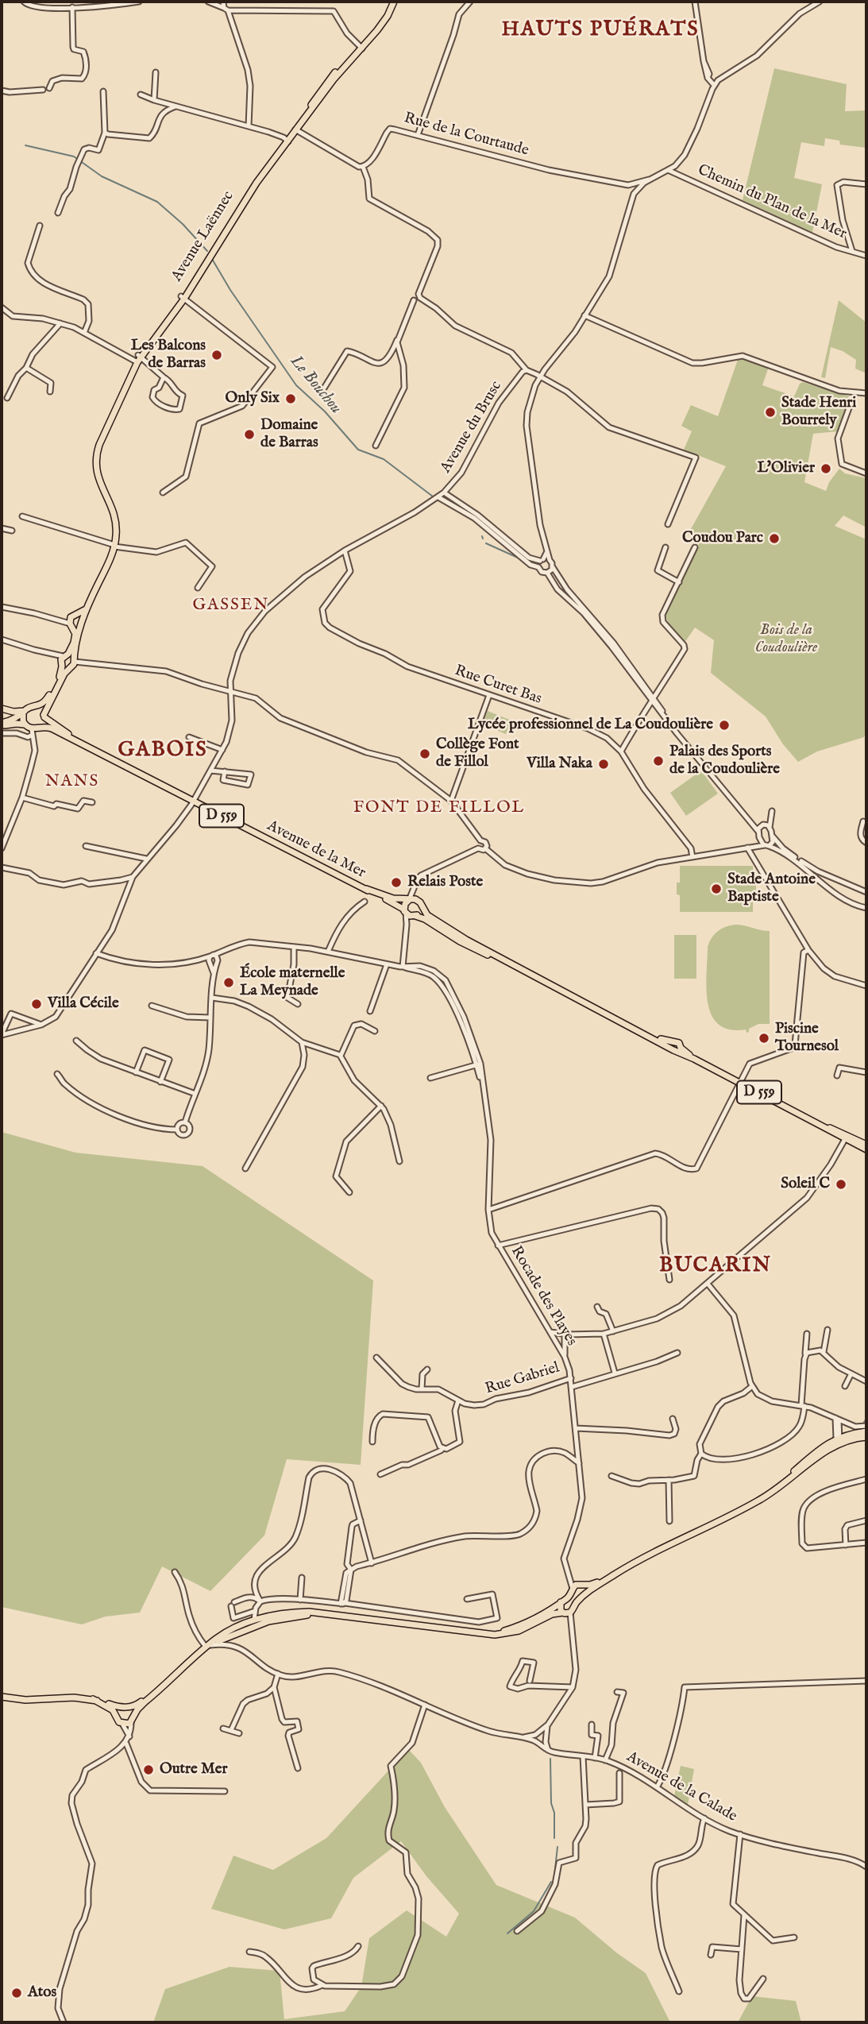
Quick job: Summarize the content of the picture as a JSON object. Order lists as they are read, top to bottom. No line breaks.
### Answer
{"streets":{"main road":["Avenue Laënnec","D 559","Avenue de la Mer"],"street":["Rue de la Courtaude","Chemin du Plan de la Mer","Avenue du Brusc","Rue Curet Bas","Rocade des Playes","Rue Gabriel","Avenue de la Calade"]},"crossings":[["Avenue du Brusc","Rue Curet Bas"],["Avenue du Brusc","Avenue de la Mer"],["D 559","Avenue de la Mer"],["Rocade des Playes","Rue Gabriel"]],"districts":["HAUTS PUÉRATS","GASSEN","GABOIS","NANS","FONT DE FILLOL","BUCARIN"],"water":["Le Bouchou"],"parks":["Bois de la Coudoulière"],"places":["Les Balcons de Barras","Only Six","Stade Henri Bourrely","Domaine de Barras","L'Olivier","Coudou Parc","Lycée professionnel de La Coudoulière","Collège Font de Fillol","Palais des Sports de la Coudoulière","Villa Naka","Relais Poste","Stade Antoine Baptiste","École maternelle La Meynade","Villa Cécile","Piscine Tournesol","Soleil C","Outre Mer","Atos"]}
